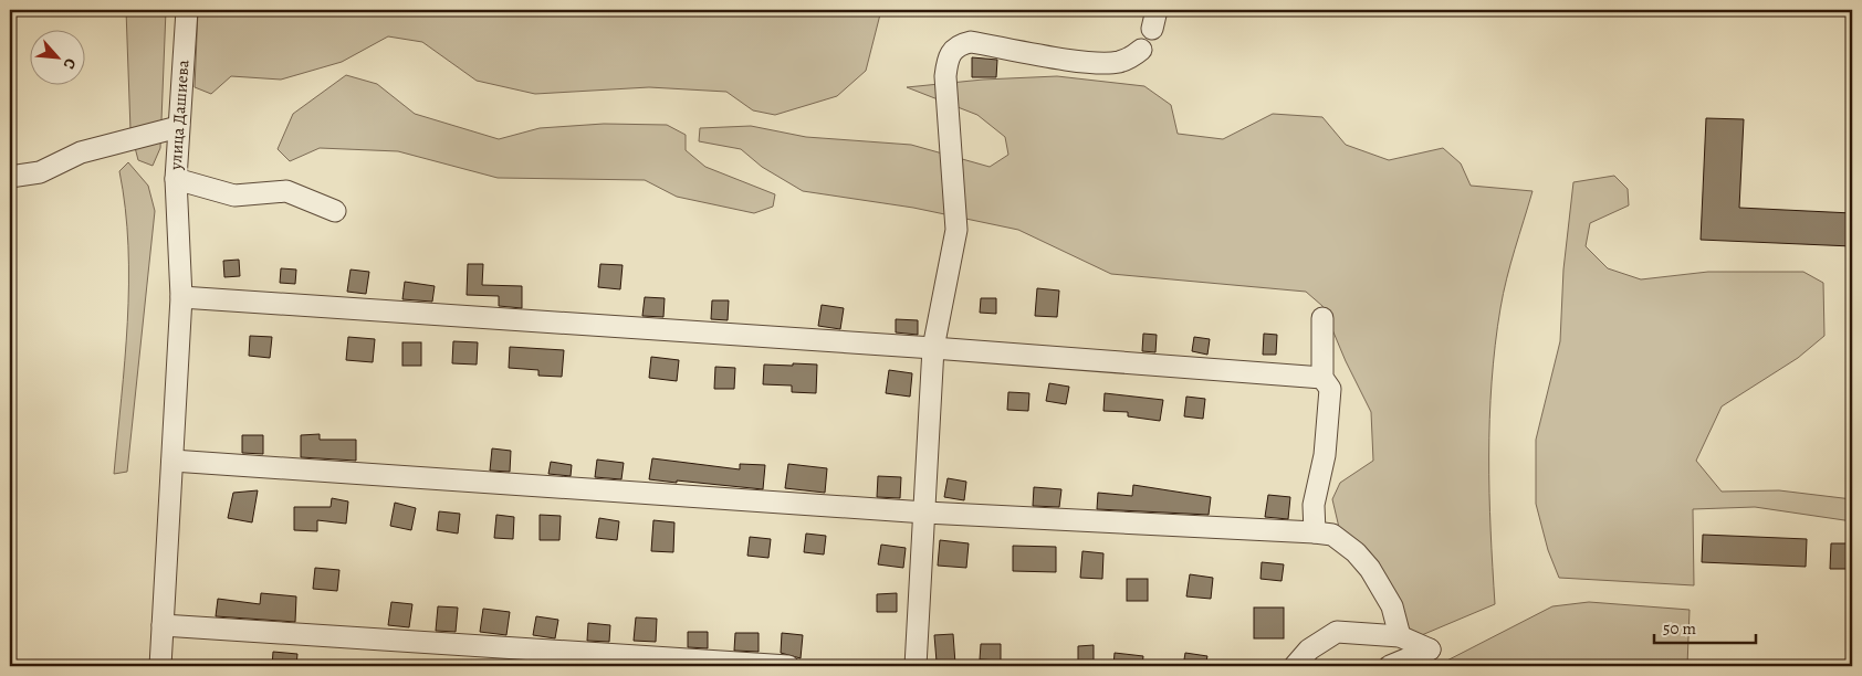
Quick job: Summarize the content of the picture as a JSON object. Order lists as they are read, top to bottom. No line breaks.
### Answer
{"streets":{"street":["улица Дашиева"]},"scale_bar":"50 m","north":"bottom right"}
